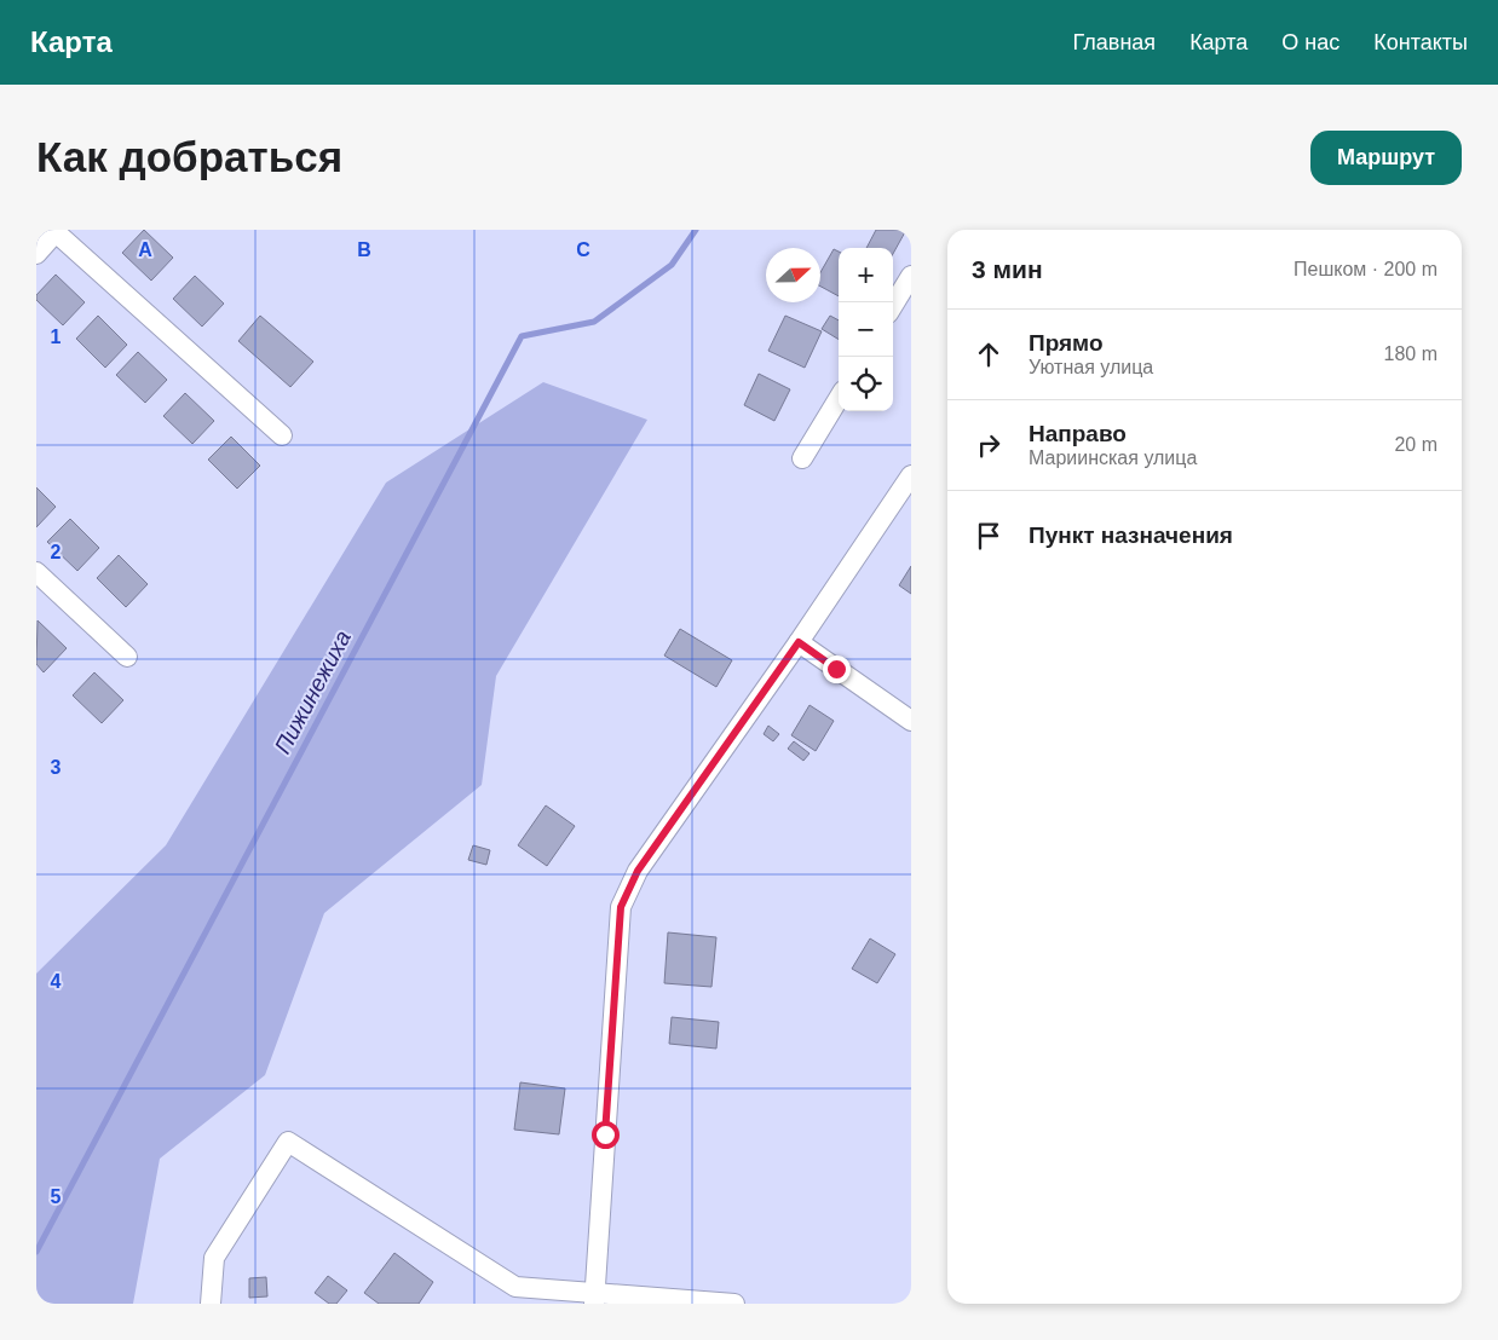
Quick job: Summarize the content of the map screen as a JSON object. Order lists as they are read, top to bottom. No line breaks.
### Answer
{"water":["Пижинежиха"],"north":"right","page":{"header":"Карта","nav":["Главная","Карта","О нас","Контакты"],"buttons":"Маршрут","title":"Как добраться","heading":["3 мин","Пешком · 200 m"],"map_buttons":["+","−"],"list":[["Прямо","Уютная улица","180 m"],["Направо","Мариинская улица","20 m"],"Пункт назначения"]},"grid":{"columns":["A","B","C"],"rows":["1","2","3","4","5"]}}
